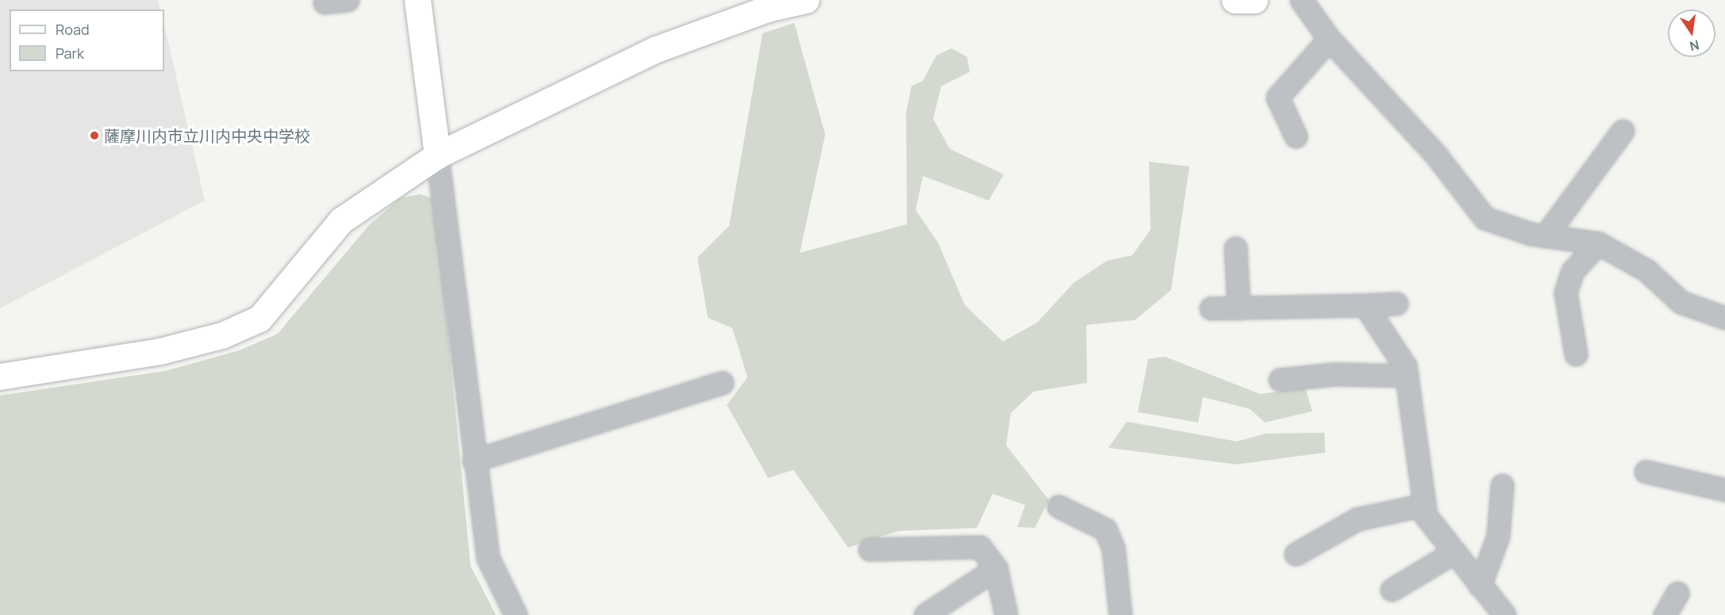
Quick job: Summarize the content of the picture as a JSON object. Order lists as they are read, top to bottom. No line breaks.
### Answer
{"places":["薩摩川内市立川内中央中学校"],"legend":["Road","Park"],"north":"bottom"}
